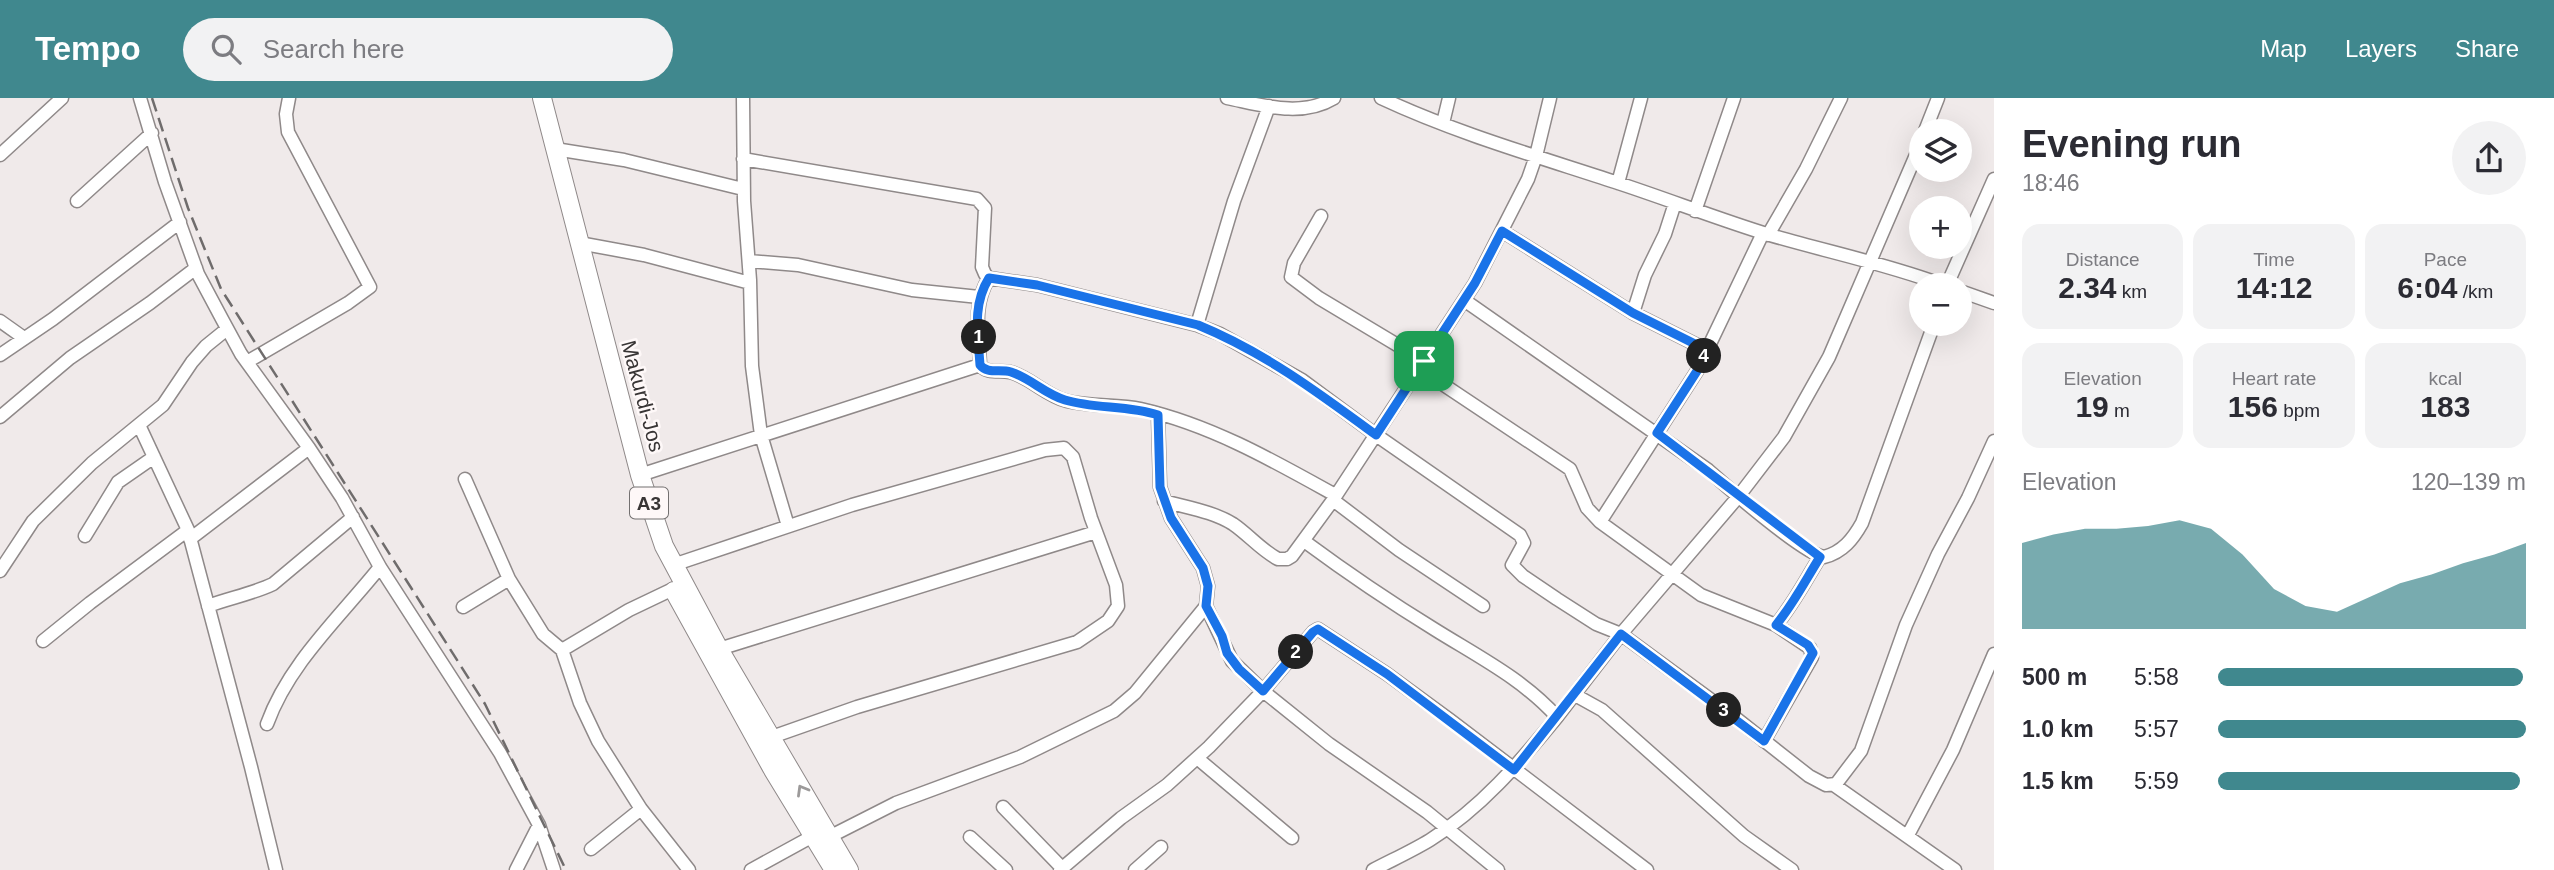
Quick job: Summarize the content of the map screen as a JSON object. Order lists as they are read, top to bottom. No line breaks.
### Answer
{"streets":{"highway":["Makurdi-Jos","A3"]},"page":{"header":"Tempo","search":"Search here","nav":["Map","Layers","Share"],"heading":["Evening run","18:46"],"map_buttons":["+","−"],"stats":[["Distance","2.34 km"],["Time","14:12"],["Pace","6:04 /km"],["Elevation","19 m"],["Heart rate","156 bpm"],["kcal","183"]],"pins":["1","4","2","3"],"chart":["Elevation","120–139 m"],"list":[{"name":"500 m","note":"5:58"},{"name":"1.0 km","note":"5:57"},{"name":"1.5 km","note":"5:59"}]}}
